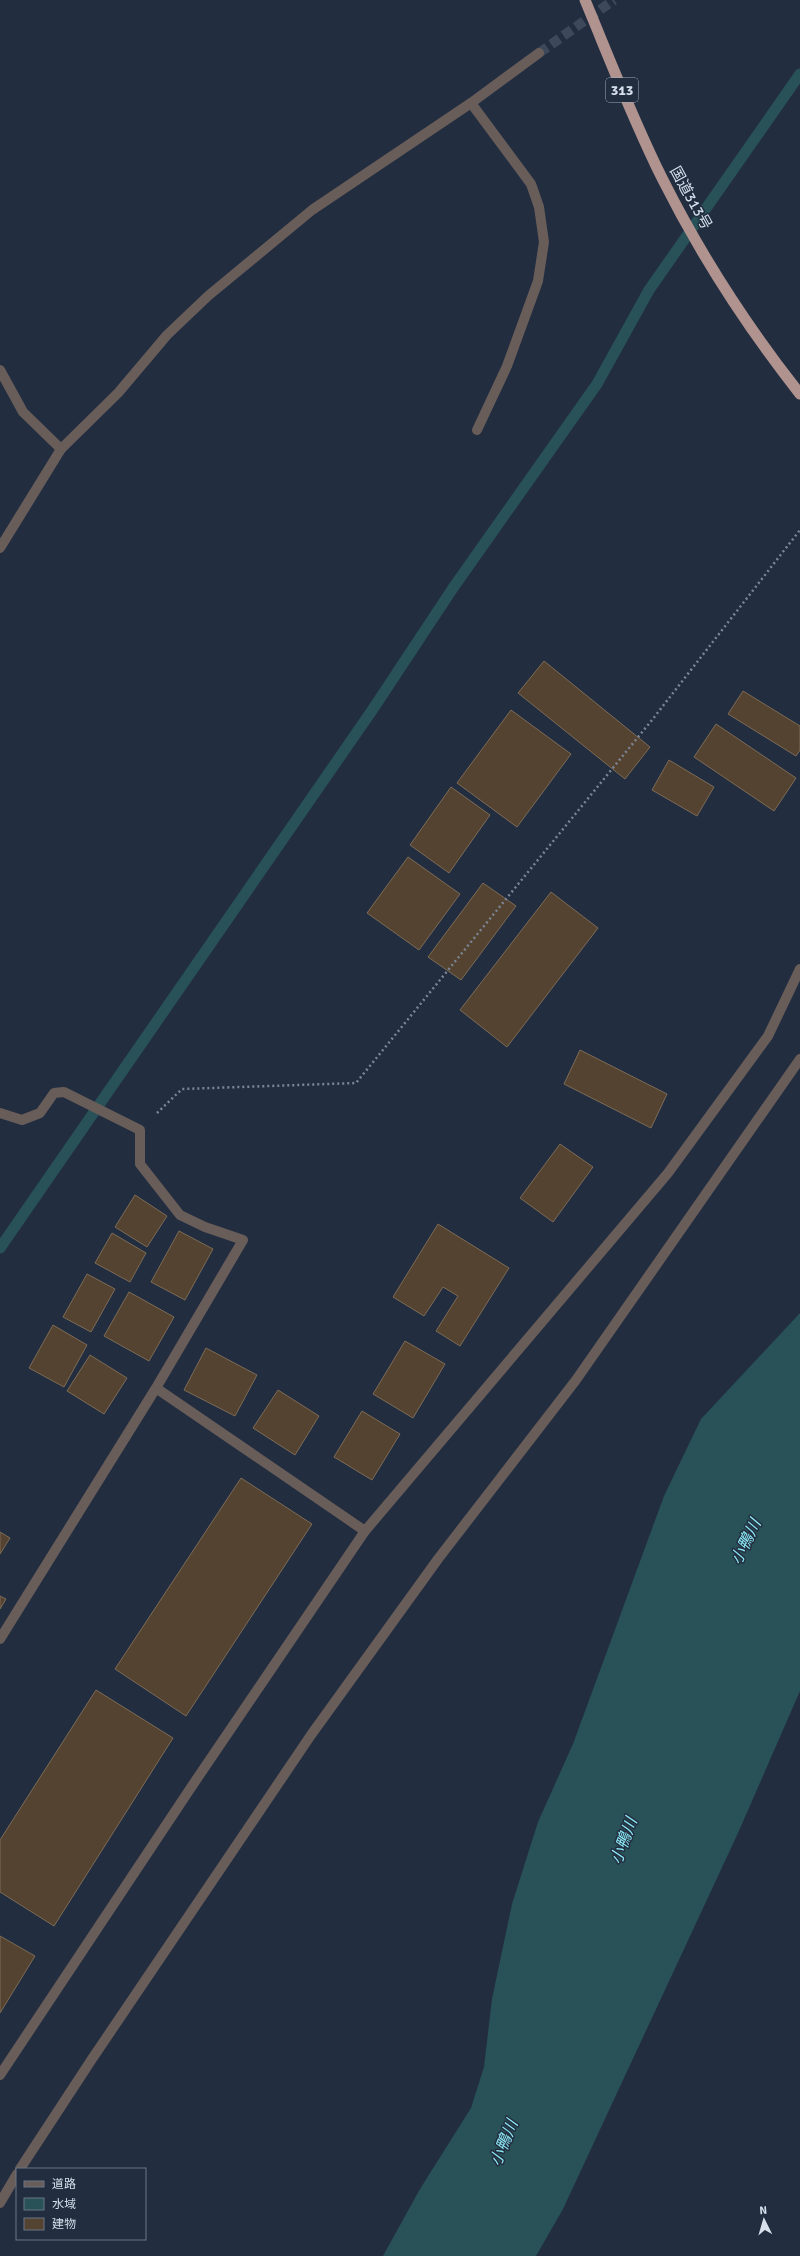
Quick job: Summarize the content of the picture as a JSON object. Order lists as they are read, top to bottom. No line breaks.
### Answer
{"streets":{"highway":["313","国道313号"]},"water":["小鴨川"],"legend":["道路","水域","建物"],"north":"top"}
